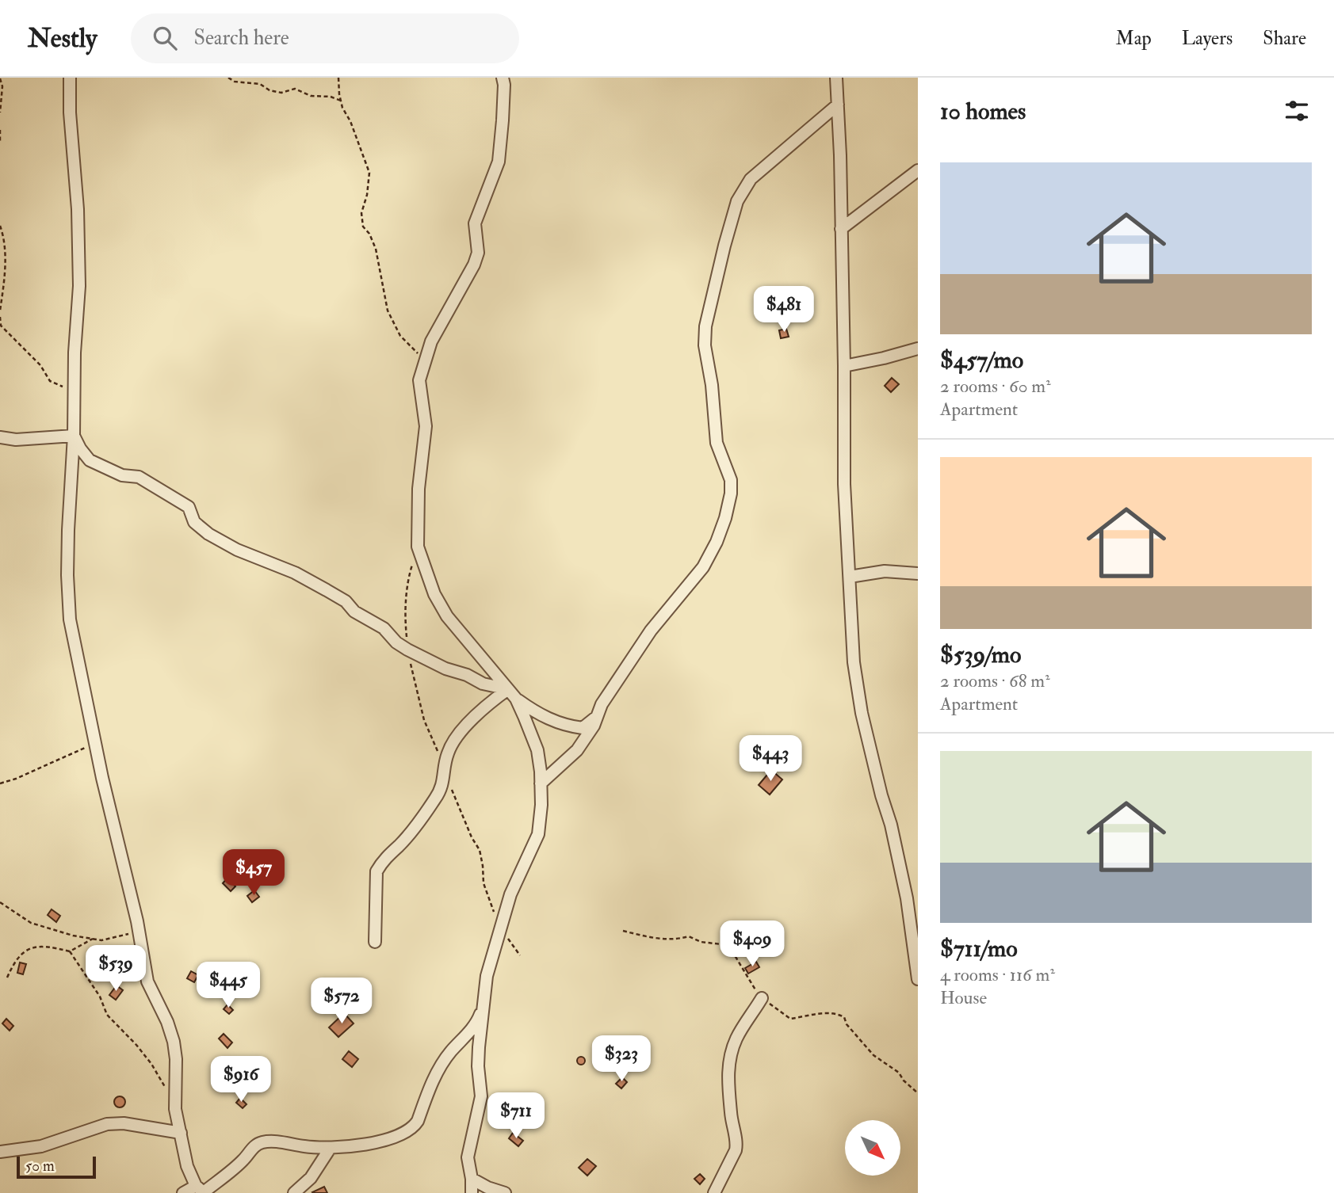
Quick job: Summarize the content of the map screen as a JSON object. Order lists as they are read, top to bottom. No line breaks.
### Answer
{"scale_bar":"50 m","north":"bottom right","page":{"header":"Nestly","search":"Search here","nav":["Map","Layers","Share"],"heading":"10 homes","list":[{"name":"$457/mo","note":"2 rooms · 60 m² · Apartment"},{"name":"$539/mo","note":"2 rooms · 68 m² · Apartment"},{"name":"$711/mo","note":"4 rooms · 116 m² · House"}],"price":["$481","$443","$457","$409","$539","$445","$572","$323","$916","$711"],"scale":"50 m"}}
